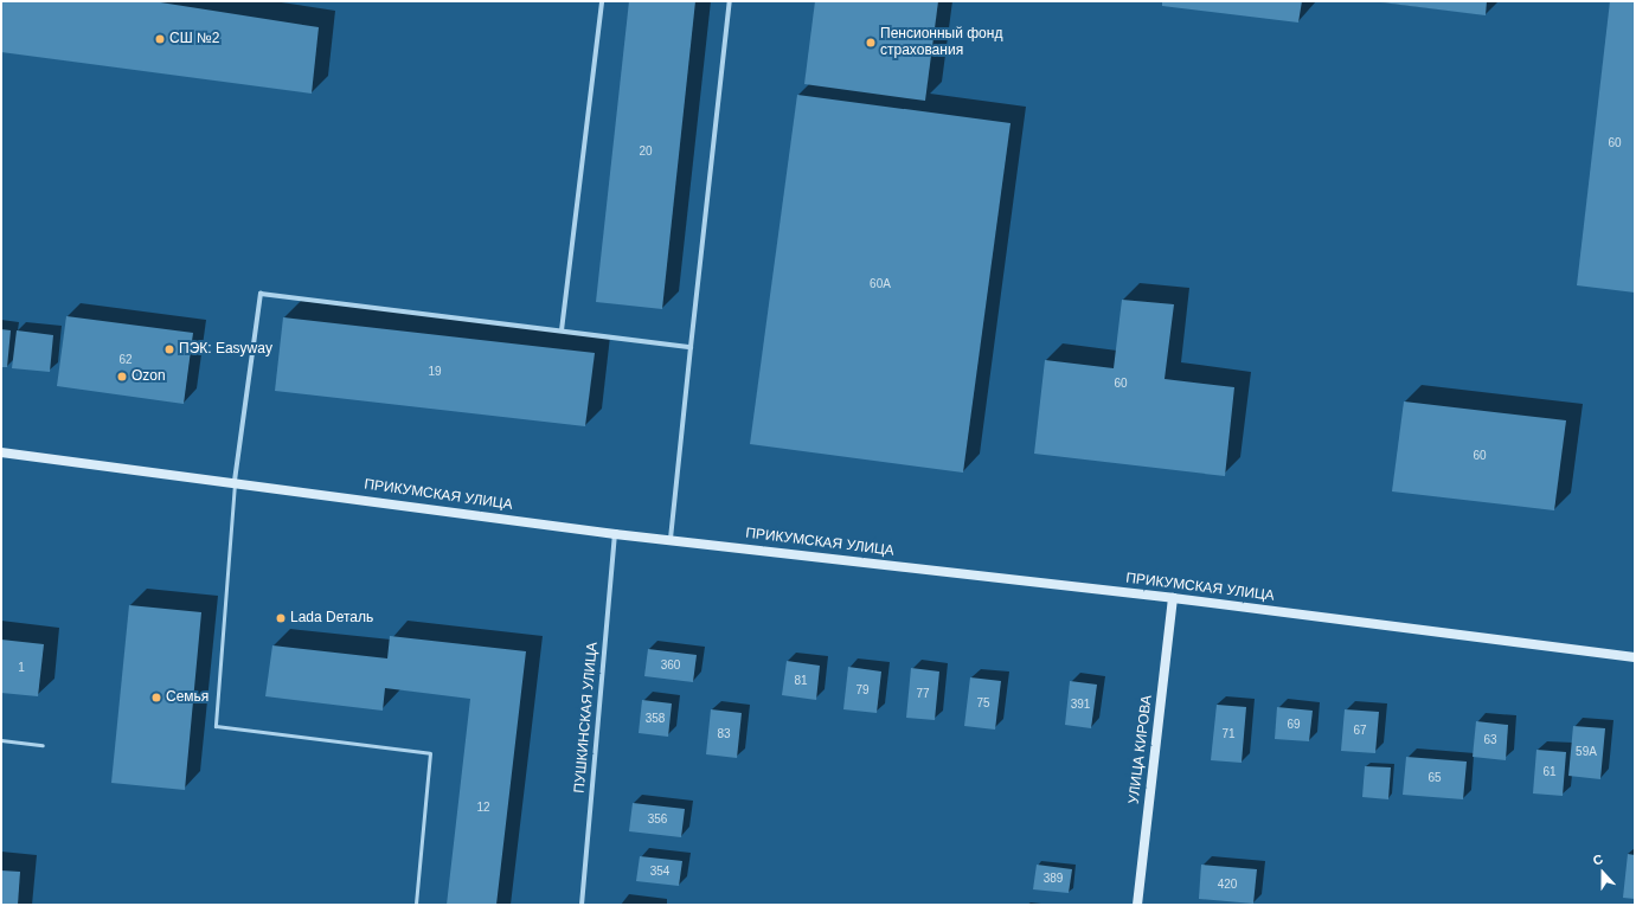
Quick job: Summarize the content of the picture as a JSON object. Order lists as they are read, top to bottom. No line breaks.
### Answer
{"streets":{"main road":["ПРИКУМСКАЯ УЛИЦА","УЛИЦА КИРОВА"],"street":["ПУШКИНСКАЯ УЛИЦА"]},"crossings":[["ПРИКУМСКАЯ УЛИЦА","ПУШКИНСКАЯ УЛИЦА"],["ПРИКУМСКАЯ УЛИЦА","УЛИЦА КИРОВА"]],"places":["СШ №2","Пенсионный фонд страхования","ПЭК: Easyway","Ozon","Lada Dеталь","Семья"],"house_numbers":["60","20","60А","62","19","60","60","360","1","81","79","77","75","391","358","69","67","83","71","63","59А","61","65","12","356","354","389","420"],"north":"top"}
